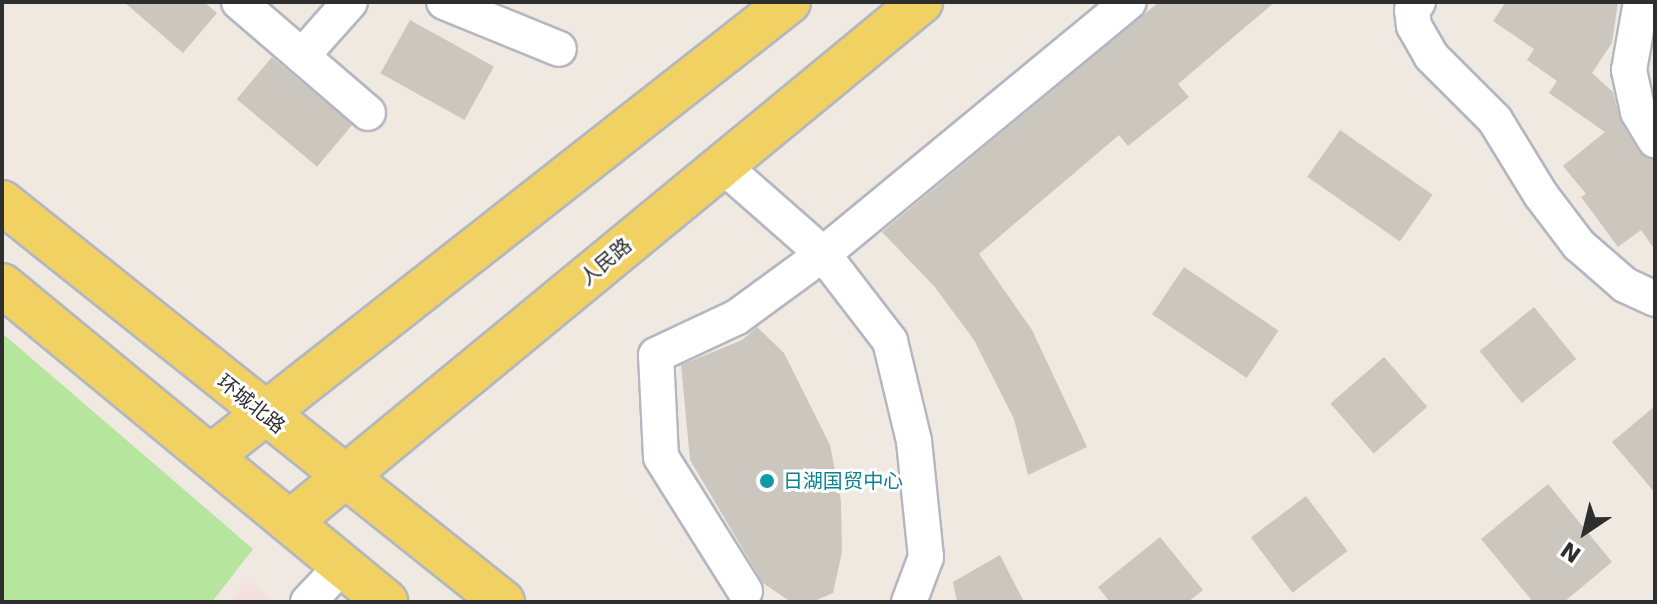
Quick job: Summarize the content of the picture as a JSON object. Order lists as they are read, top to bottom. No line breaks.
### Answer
{"streets":{"main road":["人民路","环城北路"]},"crossings":[["人民路","环城北路"]],"places":["日湖国贸中心"],"north":"bottom left"}
